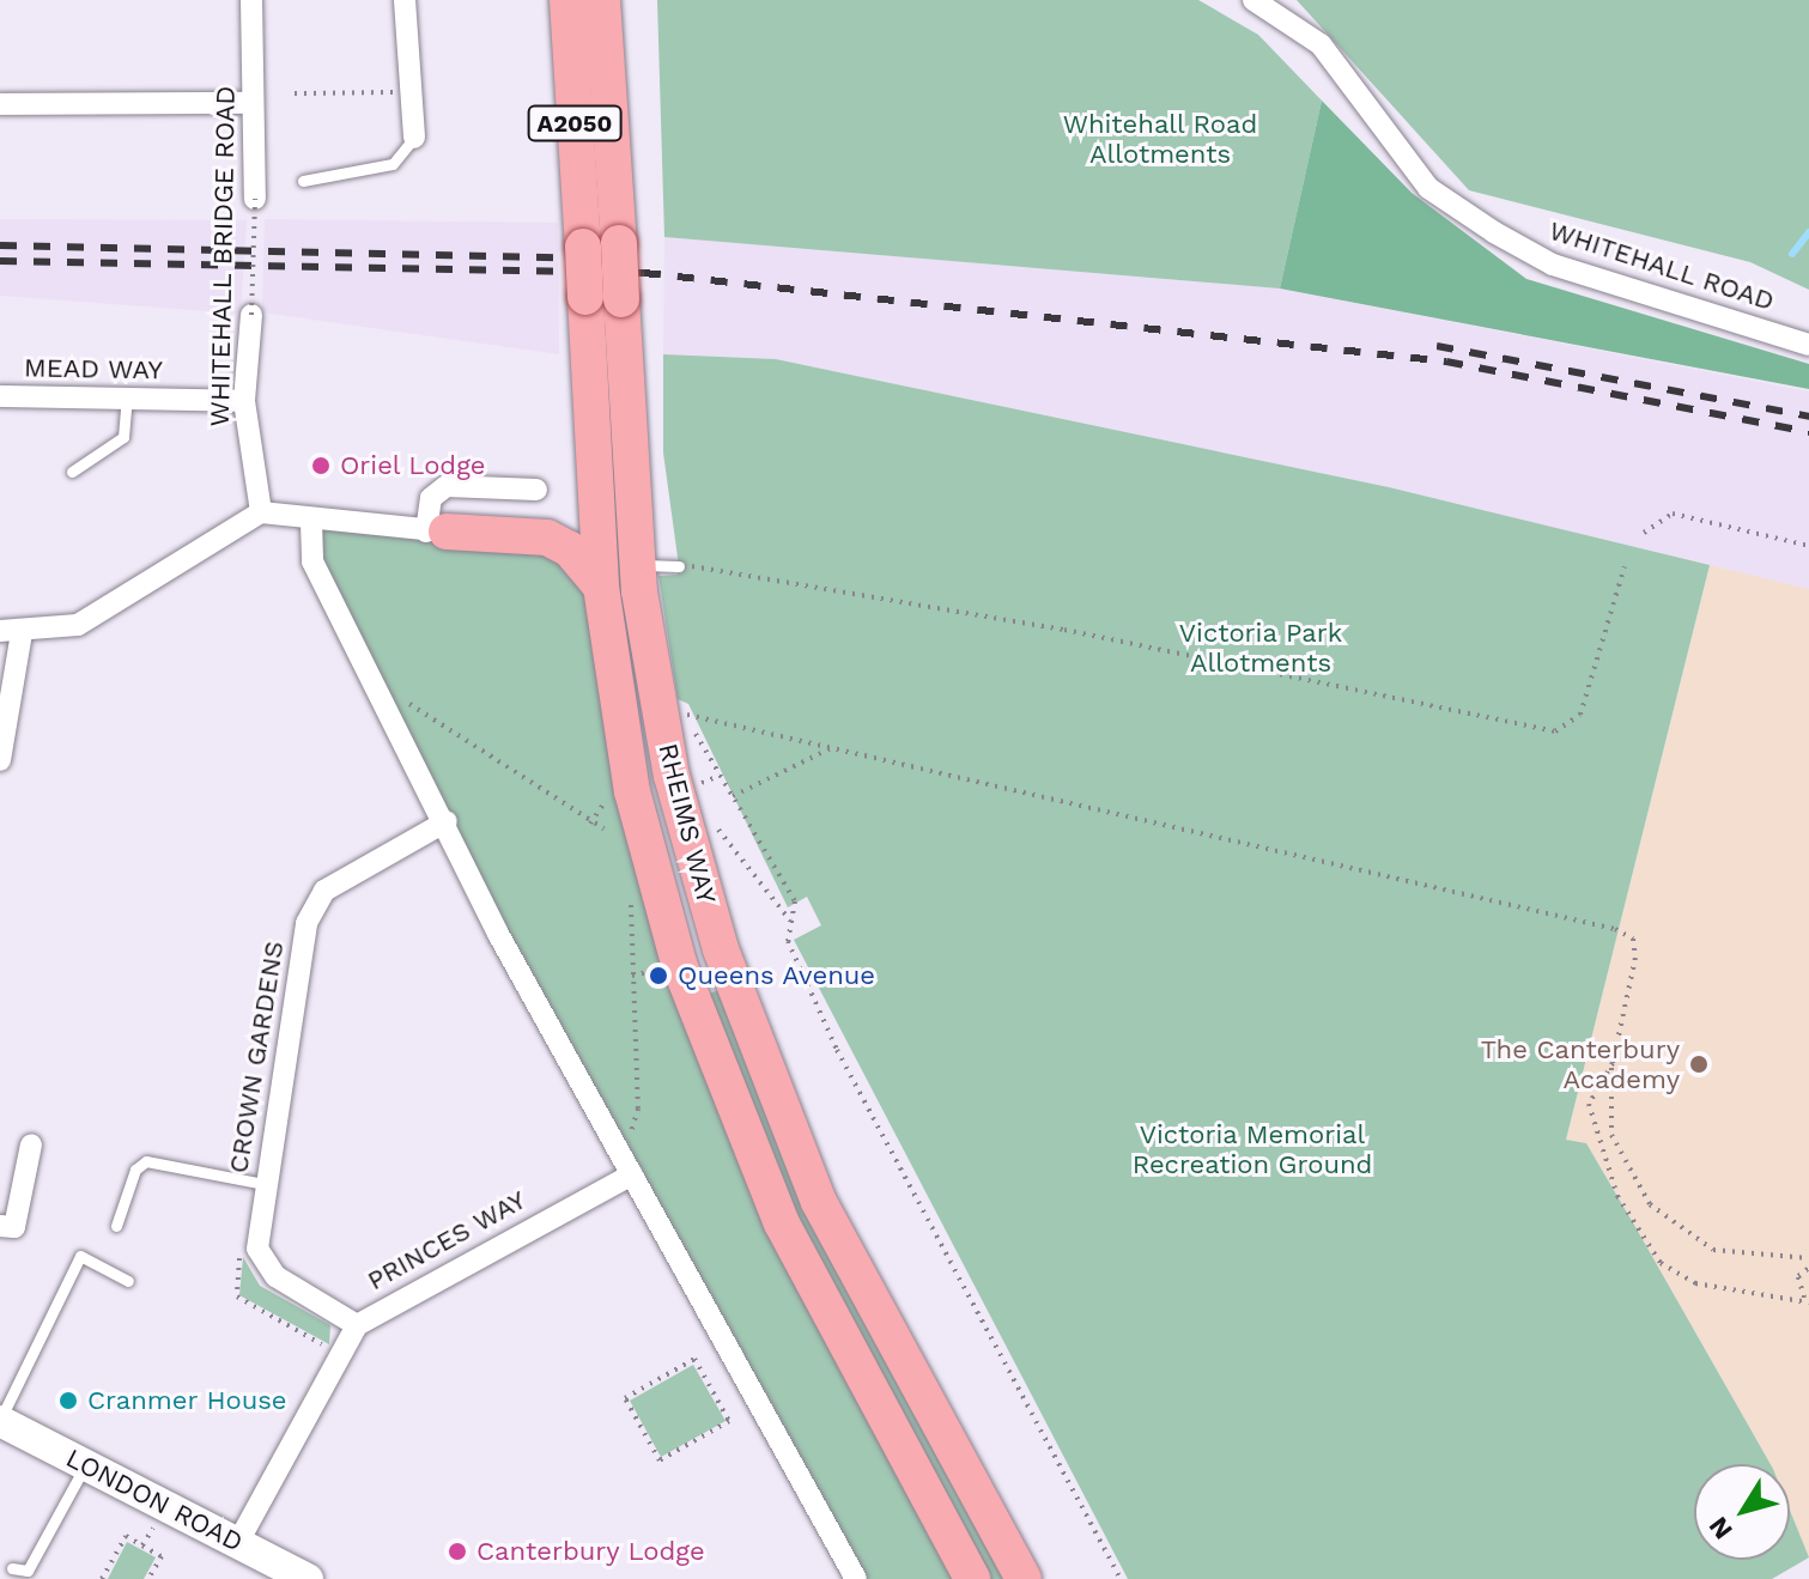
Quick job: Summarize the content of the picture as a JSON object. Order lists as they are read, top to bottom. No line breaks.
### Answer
{"streets":{"main road":["A2050","RHEIMS WAY"],"street":["WHITEHALL BRIDGE ROAD","WHITEHALL ROAD","MEAD WAY","CROWN GARDENS","PRINCES WAY","LONDON ROAD"]},"crossings":[["WHITEHALL BRIDGE ROAD","MEAD WAY"],["CROWN GARDENS","PRINCES WAY"],["PRINCES WAY","LONDON ROAD"]],"parks":["Whitehall Road Allotments","Victoria Park Allotments","Victoria Memorial Recreation Ground"],"places":["Oriel Lodge","Queens Avenue","The Canterbury Academy","Cranmer House","Canterbury Lodge"],"north":"bottom left"}
